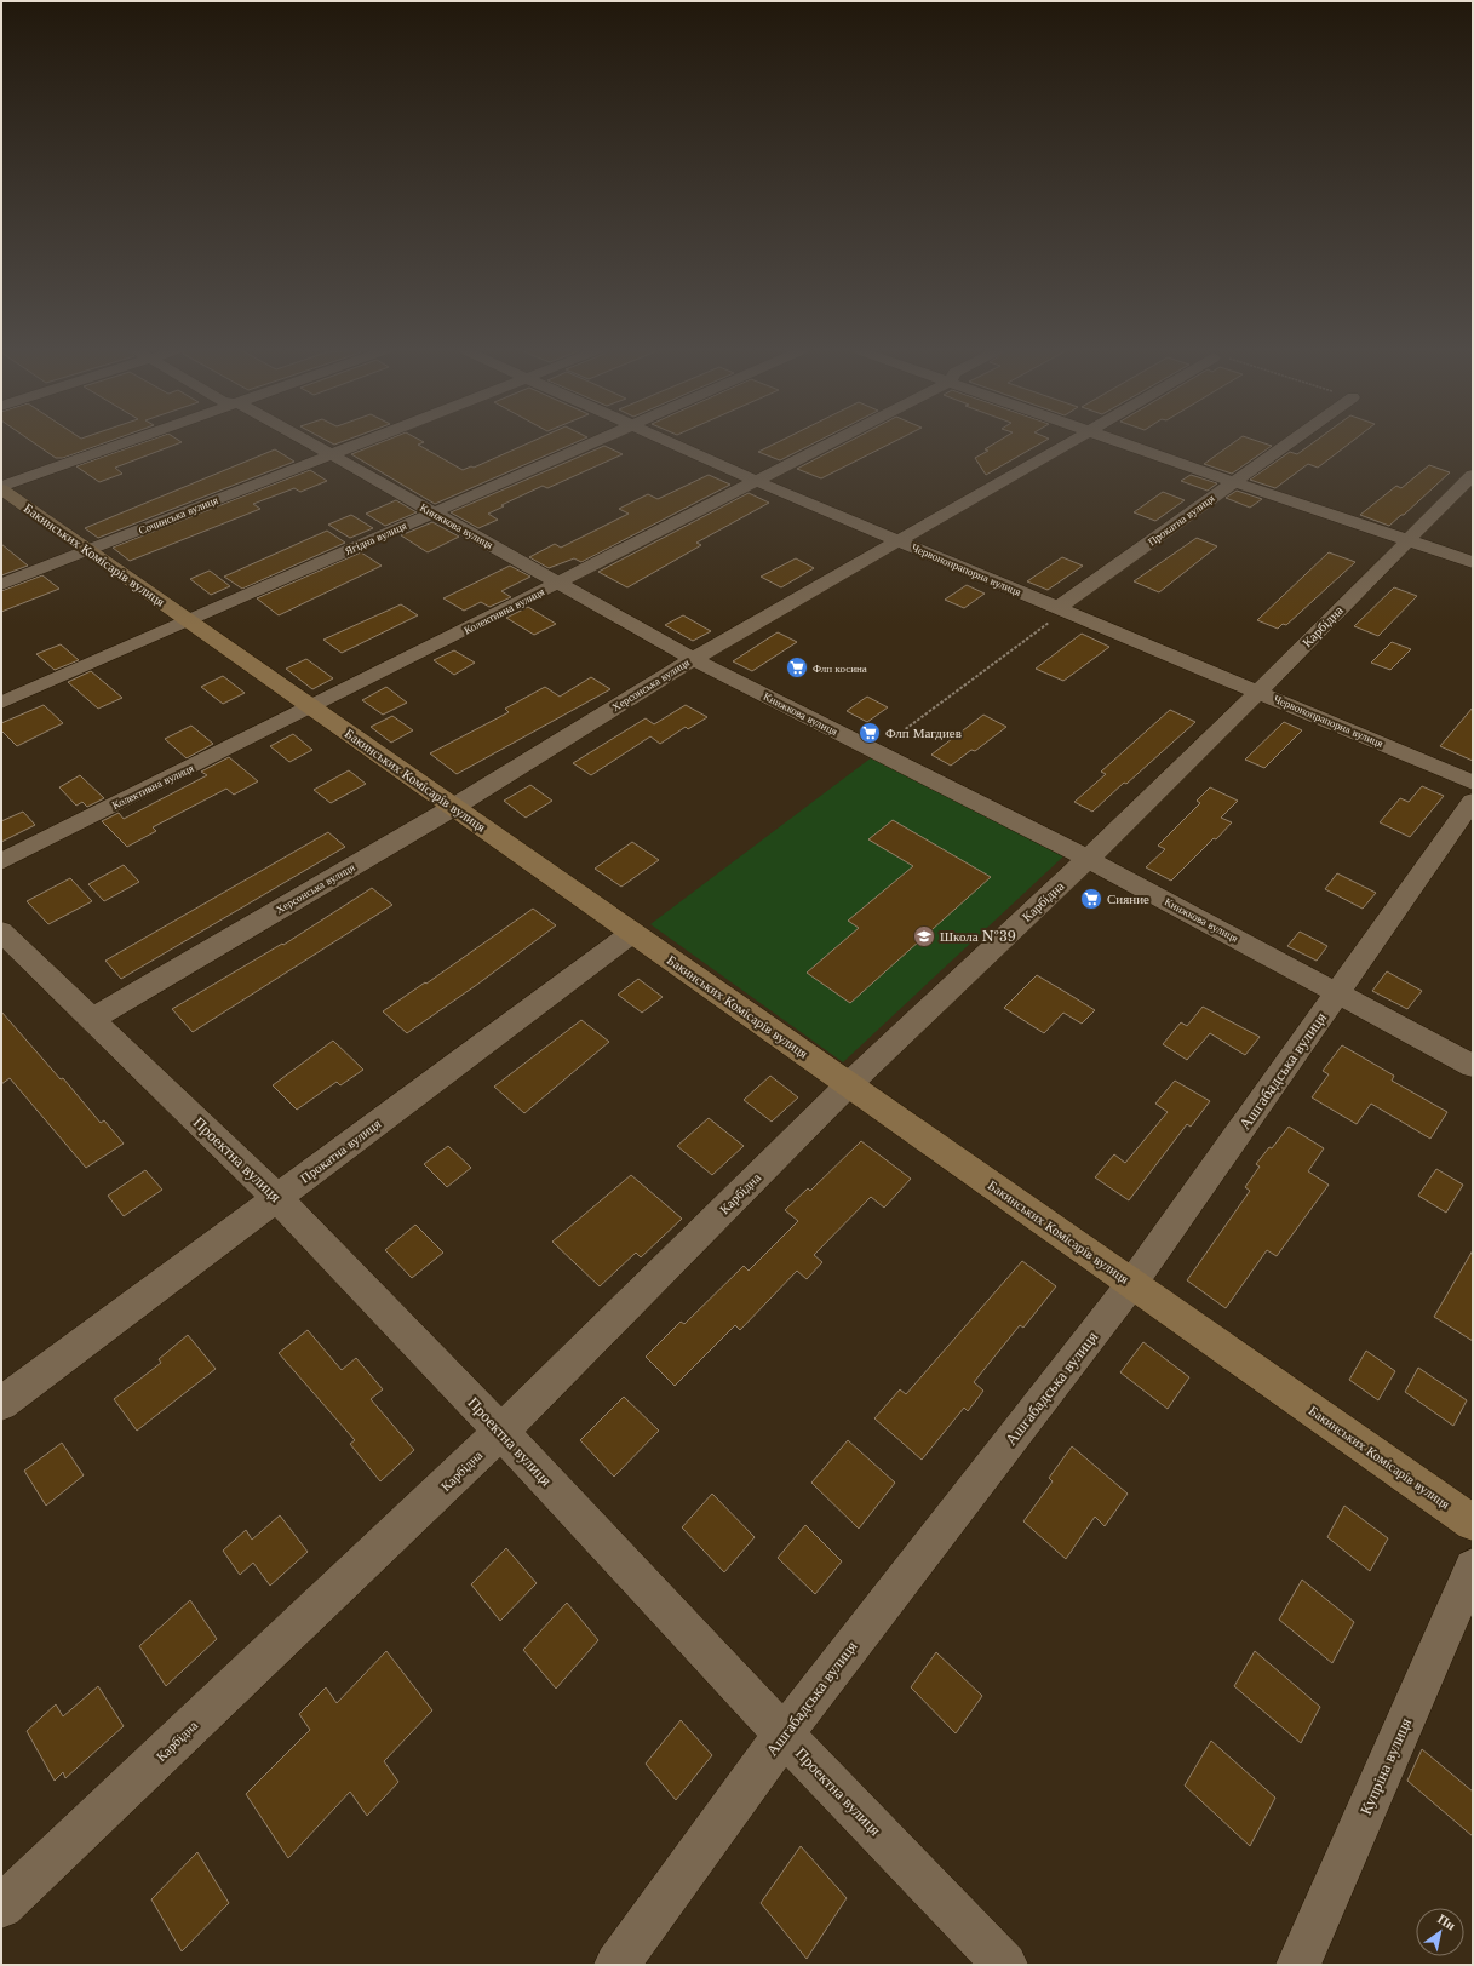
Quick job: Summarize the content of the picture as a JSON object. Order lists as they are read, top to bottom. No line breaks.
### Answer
{"streets":{"street":["Сочинська вулиця","Прокатна вулиця","Книжкова вулиця","Ягідна вулиця","Бакинських Комісарів вулиця","Червонопрапорна вулиця","Колективна вулиця","Карбідна","Херсонська вулиця","Ашгабадська вулиця","Проектна вулиця","Купріна вулиця"]},"crossings":[["Сочинська вулиця","Книжкова вулиця"],["Сочинська вулиця","Бакинських Комісарів вулиця"],["Прокатна вулиця","Бакинських Комісарів вулиця"],["Прокатна вулиця","Червонопрапорна вулиця"],["Прокатна вулиця","Проектна вулиця"],["Книжкова вулиця","Ягідна вулиця"],["Книжкова вулиця","Колективна вулиця"],["Книжкова вулиця","Карбідна"],["Книжкова вулиця","Херсонська вулиця"],["Книжкова вулиця","Ашгабадська вулиця"],["Ягідна вулиця","Бакинських Комісарів вулиця"],["Бакинських Комісарів вулиця","Колективна вулиця"],["Бакинських Комісарів вулиця","Карбідна"],["Бакинських Комісарів вулиця","Херсонська вулиця"],["Бакинських Комісарів вулиця","Ашгабадська вулиця"],["Червонопрапорна вулиця","Колективна вулиця"],["Червонопрапорна вулиця","Карбідна"],["Червонопрапорна вулиця","Херсонська вулиця"],["Карбідна","Проектна вулиця"],["Херсонська вулиця","Проектна вулиця"],["Ашгабадська вулиця","Проектна вулиця"]],"places":{"supermarket":["Флп косина","Флп Магдиев","Сияние"],"school or university":["Школа №39"]},"north":"top right"}
